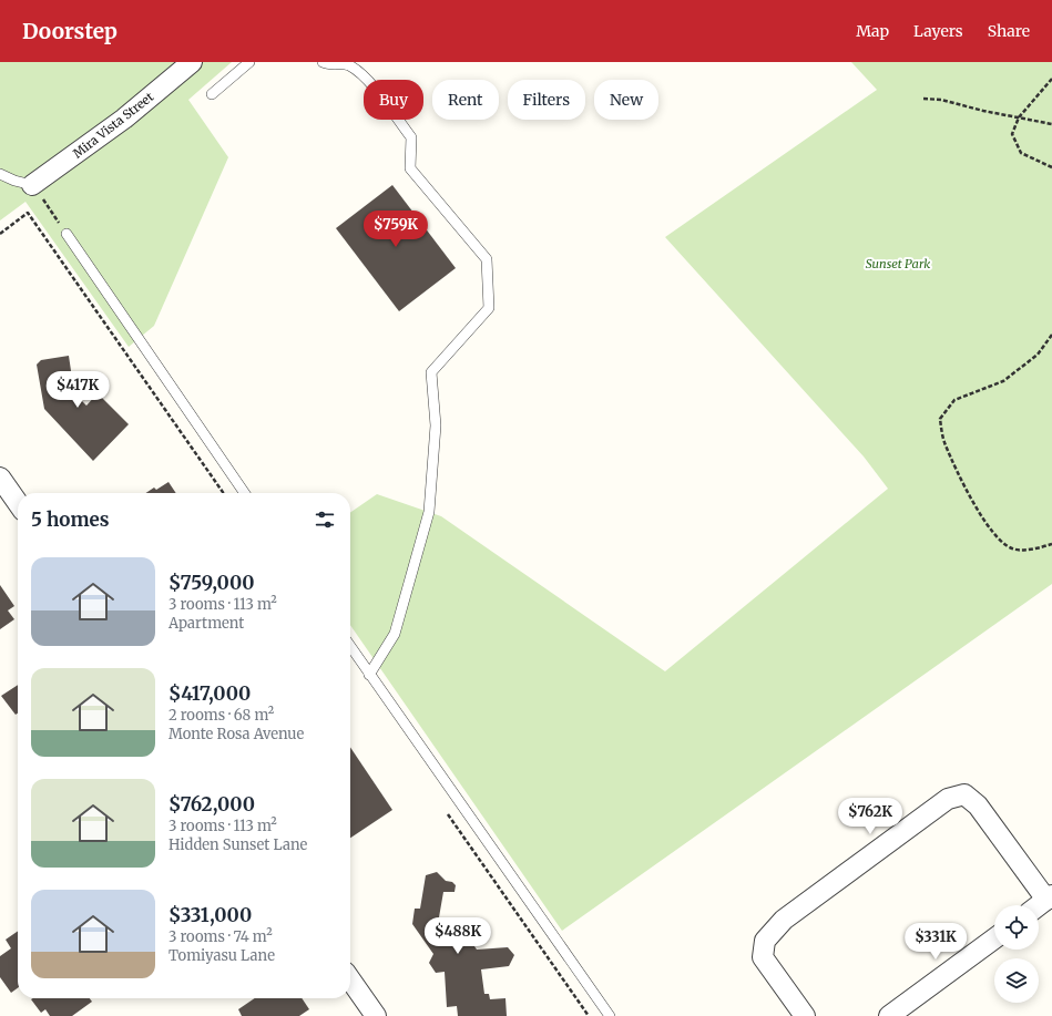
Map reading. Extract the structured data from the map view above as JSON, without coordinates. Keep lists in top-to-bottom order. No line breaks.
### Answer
{"streets":{"street":["Mira Vista Street"]},"parks":["Sunset Park"],"page":{"header":"Doorstep","nav":["Map","Layers","Share"],"chip":["Buy","Rent","Filters","New"],"price":["$759K","$417K","$762K","$488K","$331K"],"heading":"5 homes","list":[{"name":"$759,000","note":"3 rooms · 113 m² · Apartment"},{"name":"$417,000","note":"2 rooms · 68 m² · Monte Rosa Avenue"},{"name":"$762,000","note":"3 rooms · 113 m² · Hidden Sunset Lane"},{"name":"$331,000","note":"3 rooms · 74 m² · Tomiyasu Lane"}]}}
